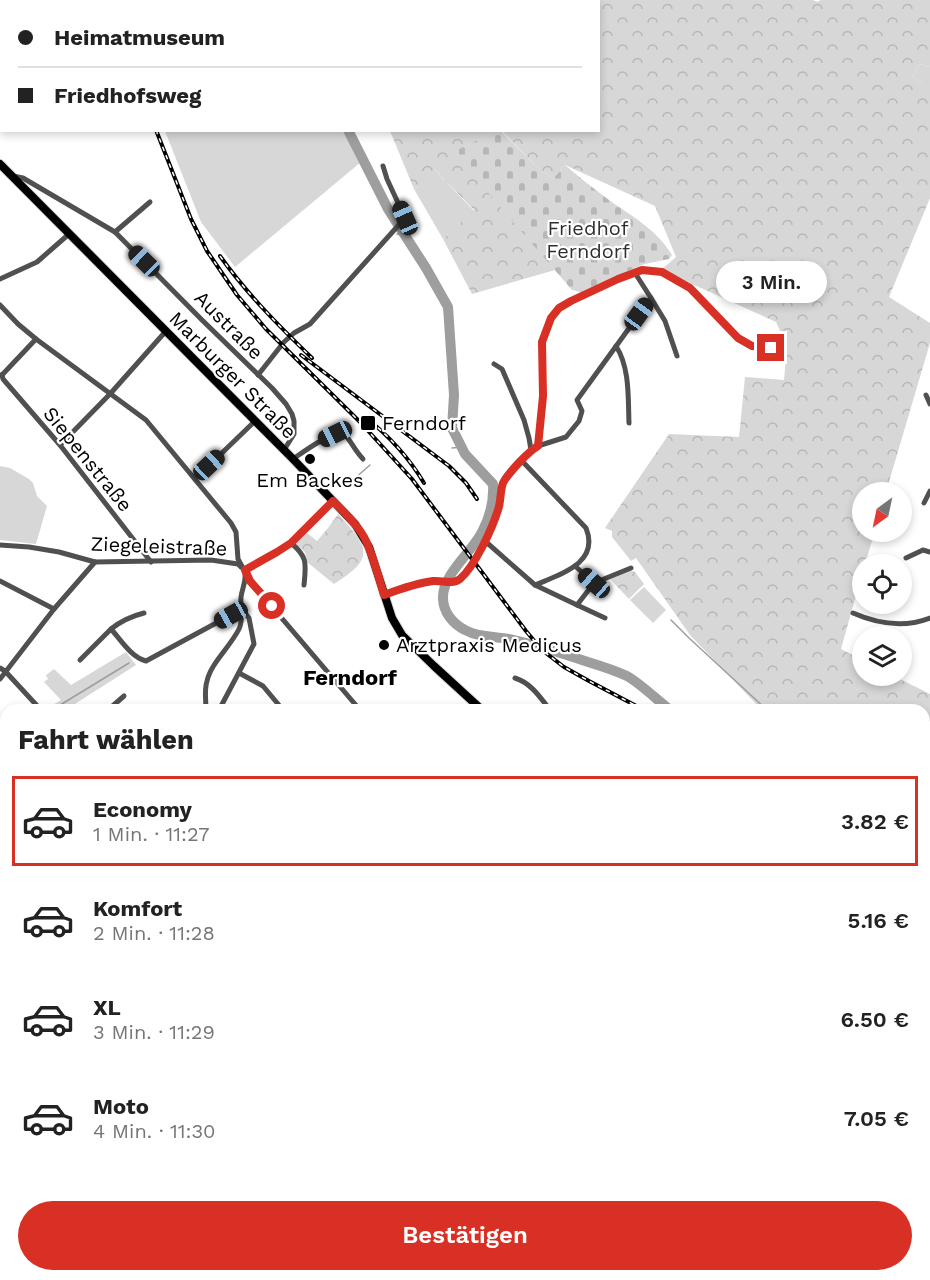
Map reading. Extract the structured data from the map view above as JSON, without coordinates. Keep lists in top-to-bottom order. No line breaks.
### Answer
{"streets":{"main road":["Marburger Straße"],"street":["Austraße","Siepenstraße","Ziegeleistraße"]},"crossings":[["Austraße","Marburger Straße"],["Siepenstraße","Ziegeleistraße"]],"districts":["Ferndorf"],"parks":["Friedhof Ferndorf"],"places":{"transit":["Ferndorf"],"other":["Em Backes","Arztpraxis Medicus"]},"north":"bottom left","page":{"banner":["Heimatmuseum","Friedhofsweg"],"bubble":"3 Min.","heading":"Fahrt wählen","list":[{"name":"Economy","note":"1 Min. · 11:27","value":"3.82 €"},{"name":"Komfort","note":"2 Min. · 11:28","value":"5.16 €"},{"name":"XL","note":"3 Min. · 11:29","value":"6.50 €"},{"name":"Moto","note":"4 Min. · 11:30","value":"7.05 €"}],"buttons":"Bestätigen"}}
